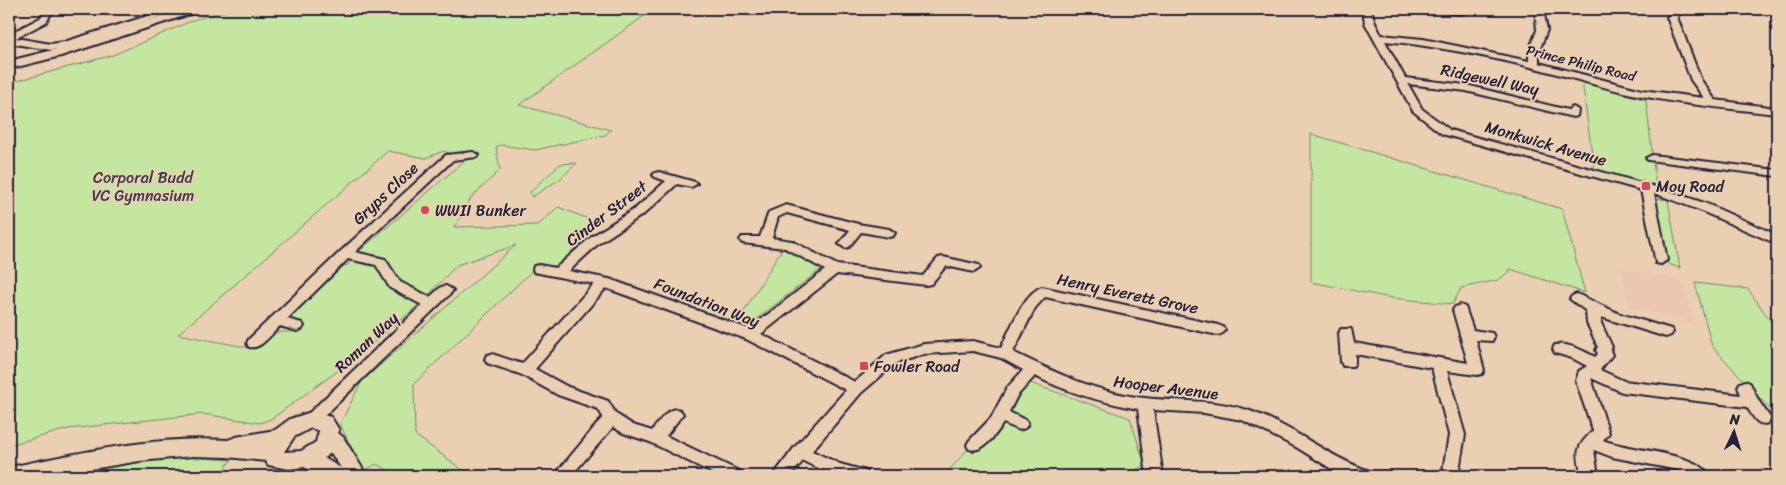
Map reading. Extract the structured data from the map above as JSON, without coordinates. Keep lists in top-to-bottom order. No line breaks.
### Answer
{"streets":{"street":["Prince Philip Road","Ridgewell Way","Monkwick Avenue","Gryps Close","Cinder Street","Henry Everett Grove","Foundation Way","Roman Way","Hooper Avenue"]},"crossings":[["Prince Philip Road","Monkwick Avenue"],["Ridgewell Way","Monkwick Avenue"],["Cinder Street","Foundation Way"],["Henry Everett Grove","Hooper Avenue"],["Foundation Way","Hooper Avenue"]],"parks":["Corporal Budd VC Gymnasium"],"places":{"transit":["Moy Road","Fowler Road"],"other":["WWII Bunker"]},"north":"top"}
